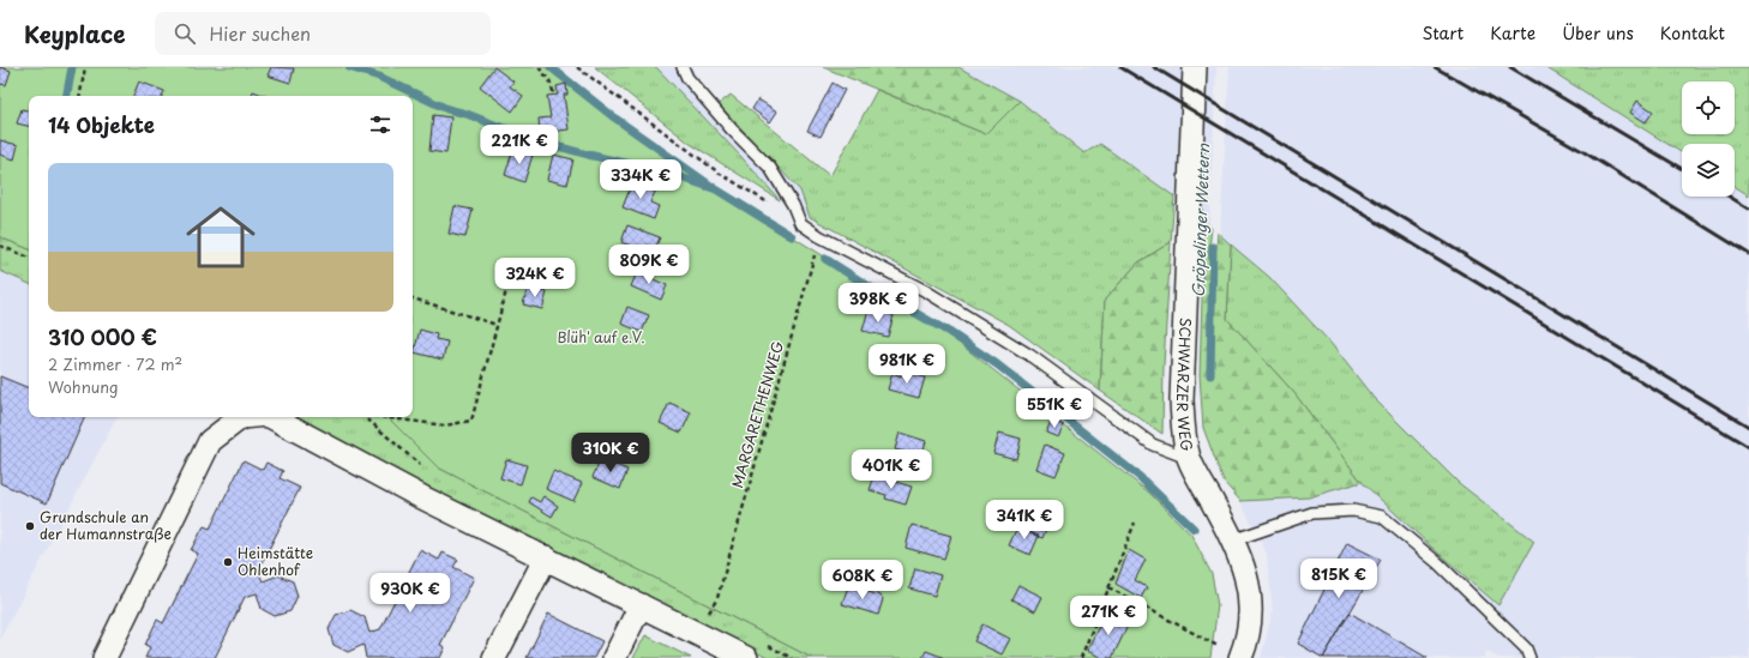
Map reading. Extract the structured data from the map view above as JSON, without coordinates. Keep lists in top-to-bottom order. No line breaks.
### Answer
{"streets":{"street":["SCHWARZER WEG"],"path":["MARGARETHENWEG"]},"water":["Gröpelinger Wettern"],"parks":["Blüh' auf e.V."],"places":["Grundschule an der Humannstraße","Heimstätte Ohlenhof"],"page":{"header":"Keyplace","search":"Hier suchen","nav":["Start","Karte","Über uns","Kontakt"],"heading":"14 Objekte","price":["221K €","334K €","809K €","324K €","398K €","981K €","551K €","310K €","401K €","341K €","815K €","608K €","930K €","271K €"],"list":[{"name":"310 000 €","note":"2 Zimmer · 72 m² · Wohnung"}]}}
